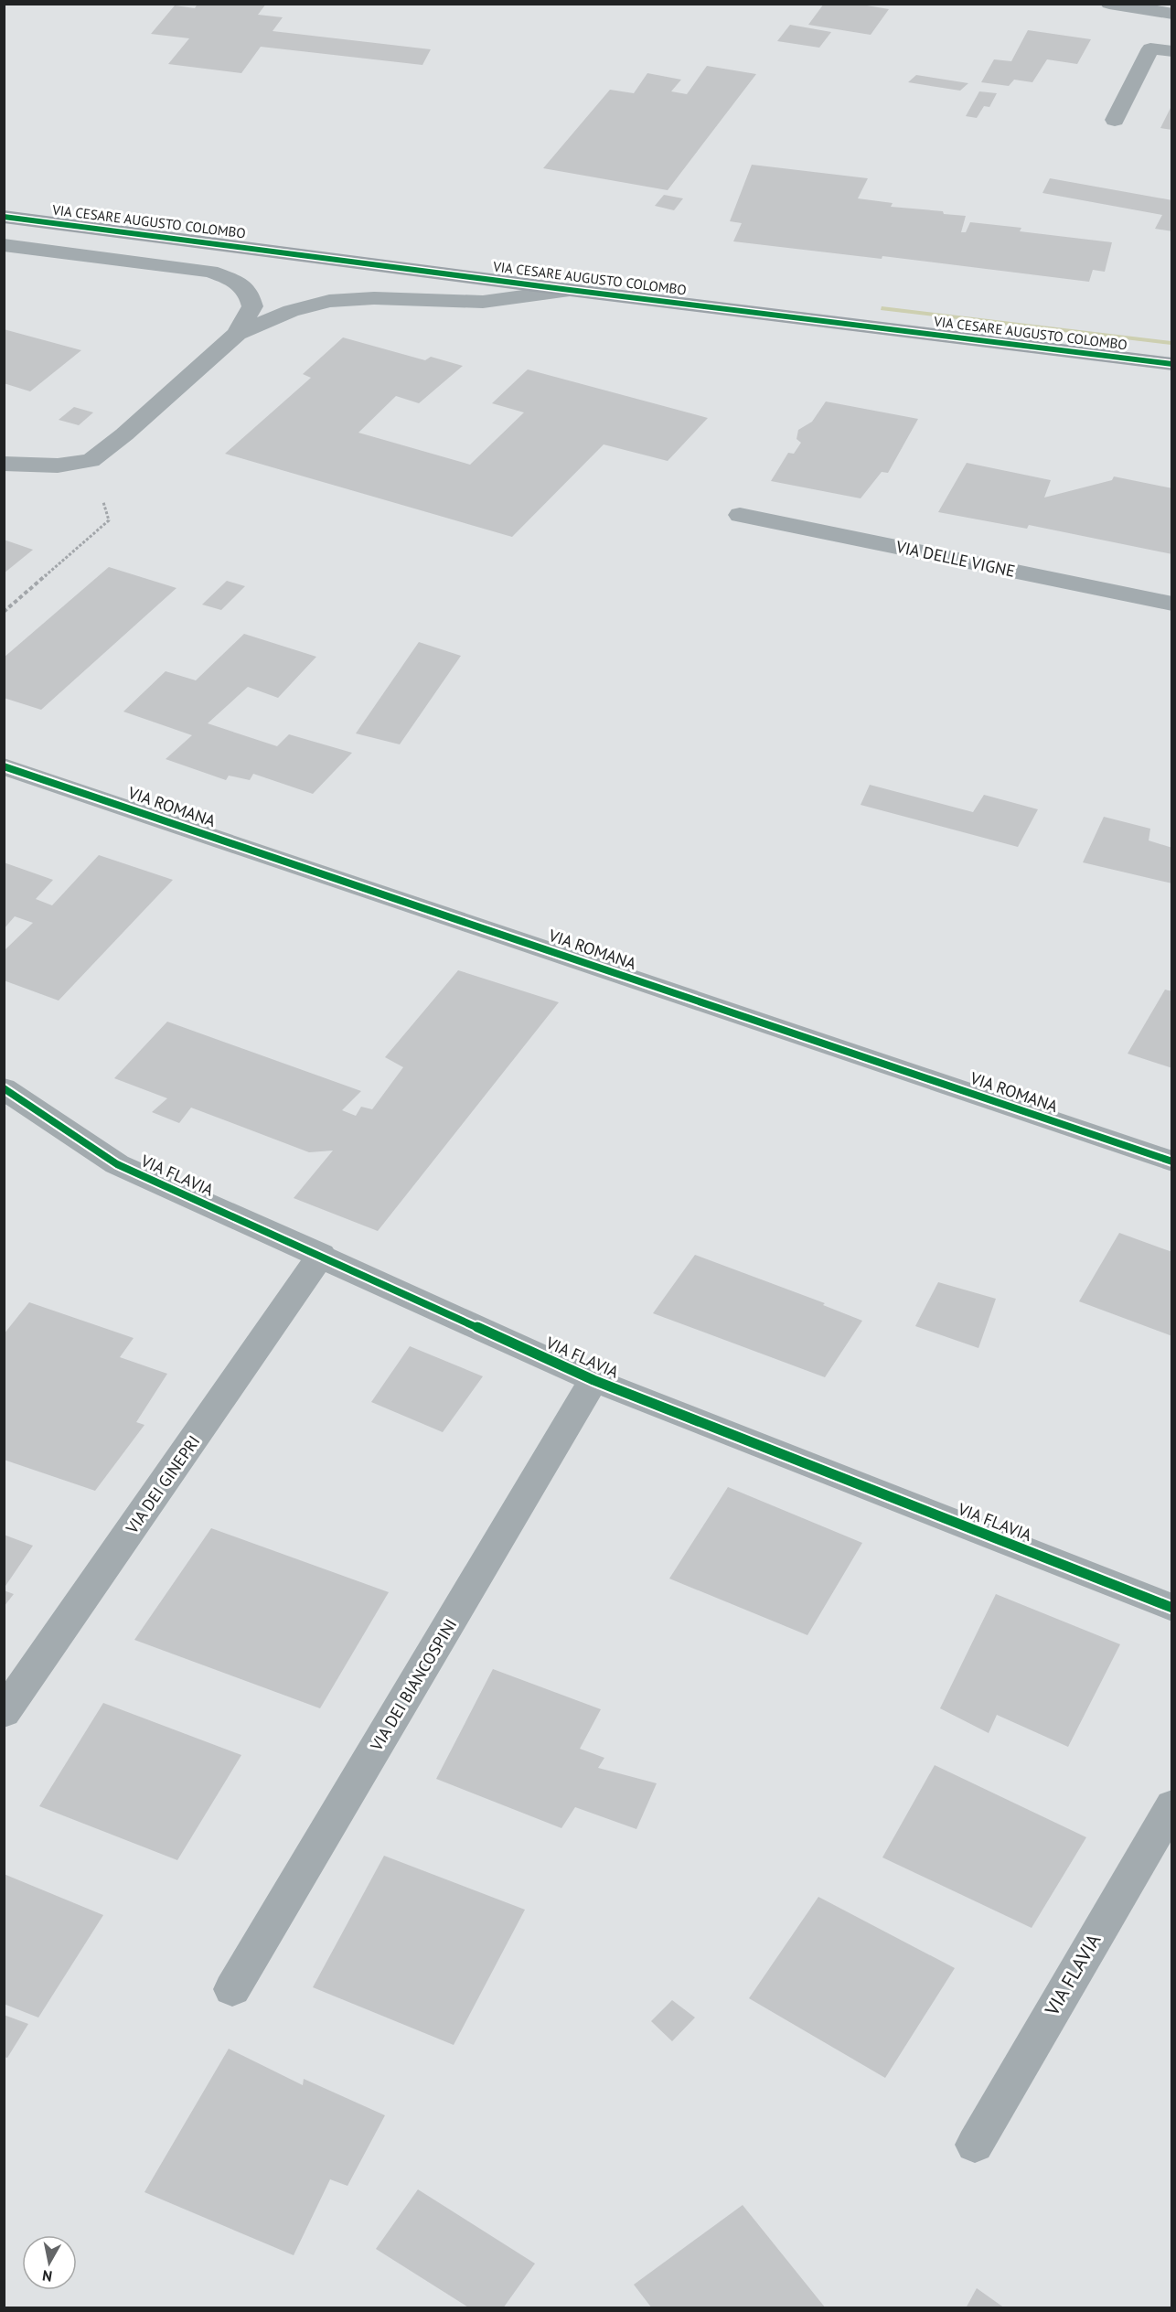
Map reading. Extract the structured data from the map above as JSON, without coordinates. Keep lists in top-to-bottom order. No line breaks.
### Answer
{"streets":{"main road":["VIA CESARE AUGUSTO COLOMBO"],"street":["VIA DELLE VIGNE","VIA ROMANA","VIA FLAVIA","VIA DEI GINEPRI","VIA DEI BIANCOSPINI"]},"crossings":[["VIA FLAVIA","VIA DEI GINEPRI"],["VIA FLAVIA","VIA DEI BIANCOSPINI"]],"north":"bottom"}
